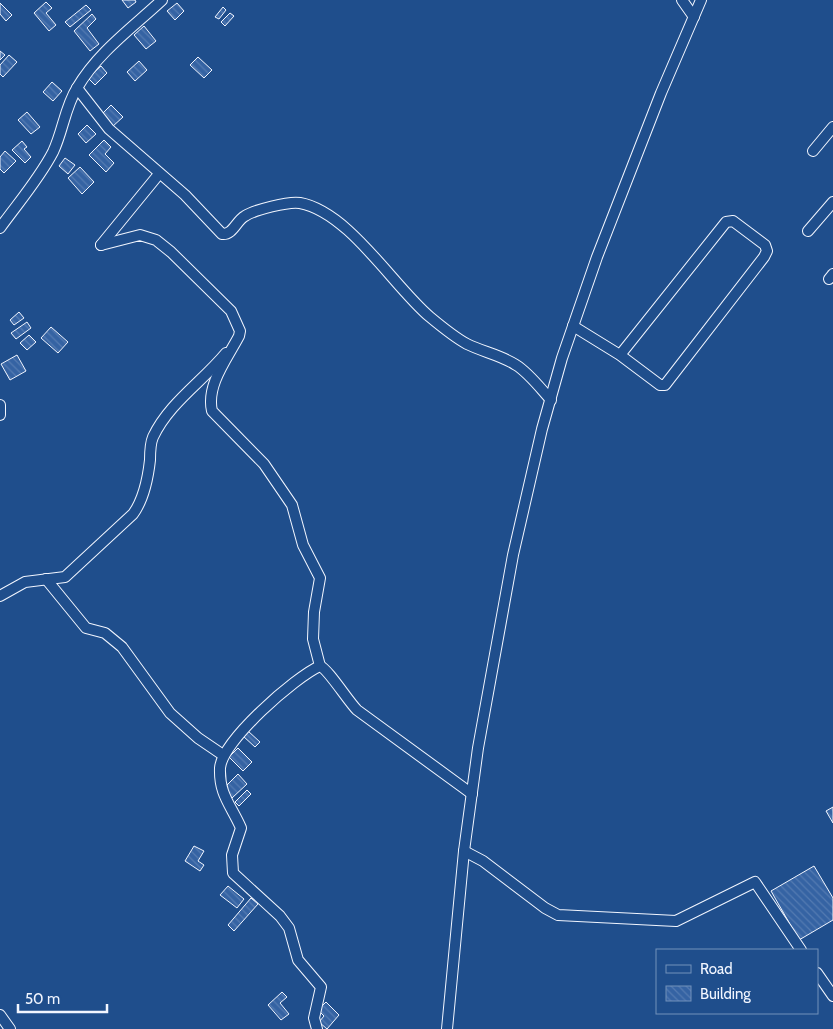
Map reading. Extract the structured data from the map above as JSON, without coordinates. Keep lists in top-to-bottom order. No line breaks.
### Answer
{"legend":["Road","Building"],"scale_bar":"50 m"}
